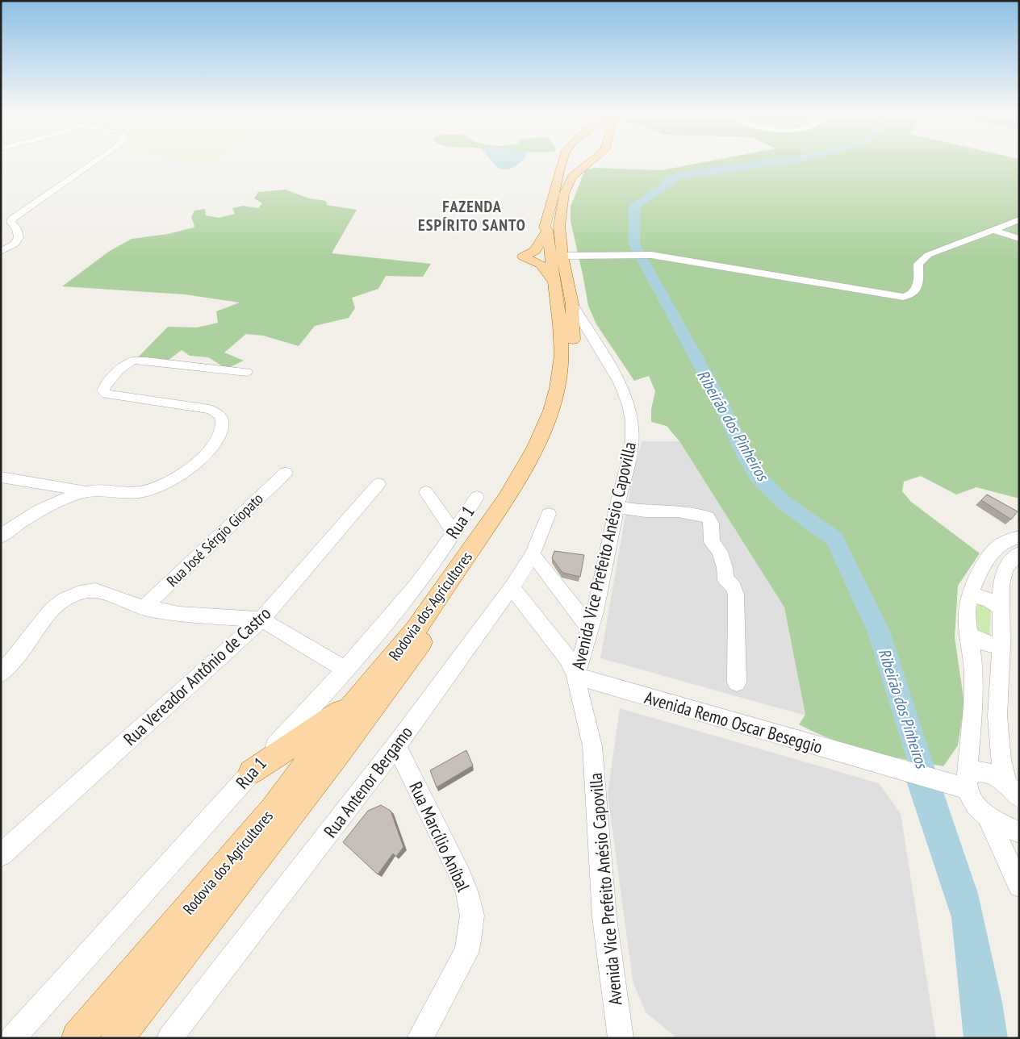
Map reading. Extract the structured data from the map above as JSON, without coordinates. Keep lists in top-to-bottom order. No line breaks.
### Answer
{"streets":{"main road":["Rodovia dos Agricultores"],"street":["Rua 1","Rua José Sérgio Giopato","Avenida Vice Prefeito Anésio Capovilla","Rua Vereador Antônio de Castro","Avenida Remo Oscar Beseggio","Rua Antenor Bergamo","Rua Marcílio Aníbal"]},"crossings":[["Avenida Vice Prefeito Anésio Capovilla","Rodovia dos Agricultores"],["Avenida Vice Prefeito Anésio Capovilla","Avenida Remo Oscar Beseggio"],["Rua Antenor Bergamo","Rua Marcílio Aníbal"]],"districts":["FAZENDA ESPÍRITO SANTO"],"water":["Ribeirão dos Pinheiros"]}
